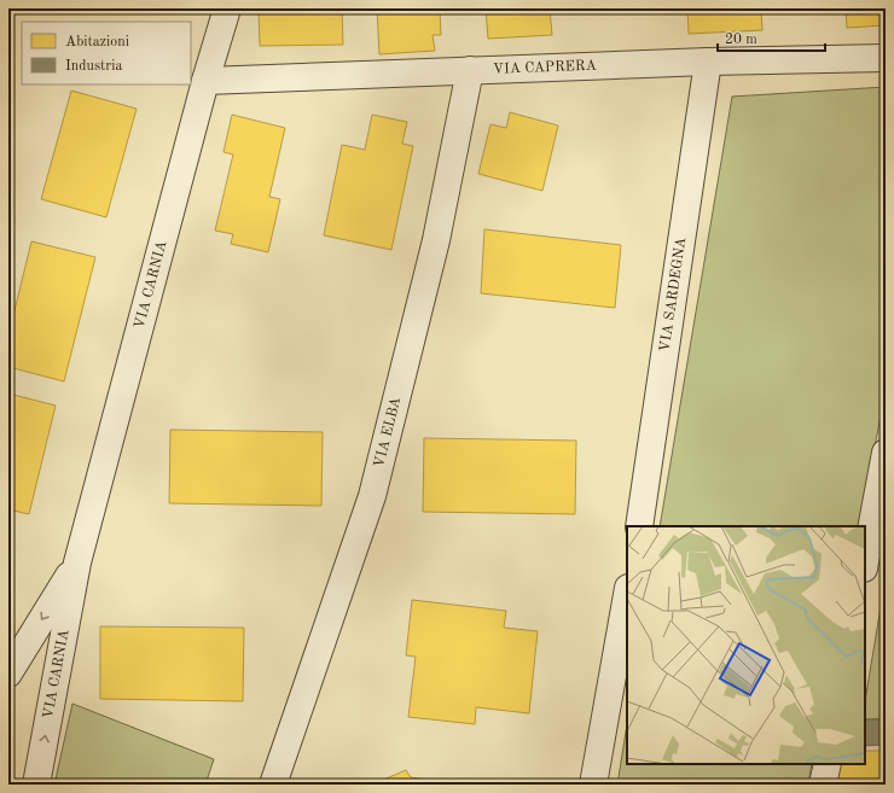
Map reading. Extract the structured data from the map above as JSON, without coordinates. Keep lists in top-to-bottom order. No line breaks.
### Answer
{"streets":{"street":["VIA CAPRERA","VIA CARNIA","VIA SARDEGNA","VIA ELBA"]},"crossings":[["VIA CAPRERA","VIA CARNIA"],["VIA CAPRERA","VIA SARDEGNA"],["VIA CAPRERA","VIA ELBA"]],"legend":["Abitazioni","Industria"],"scale_bar":"20 m"}
